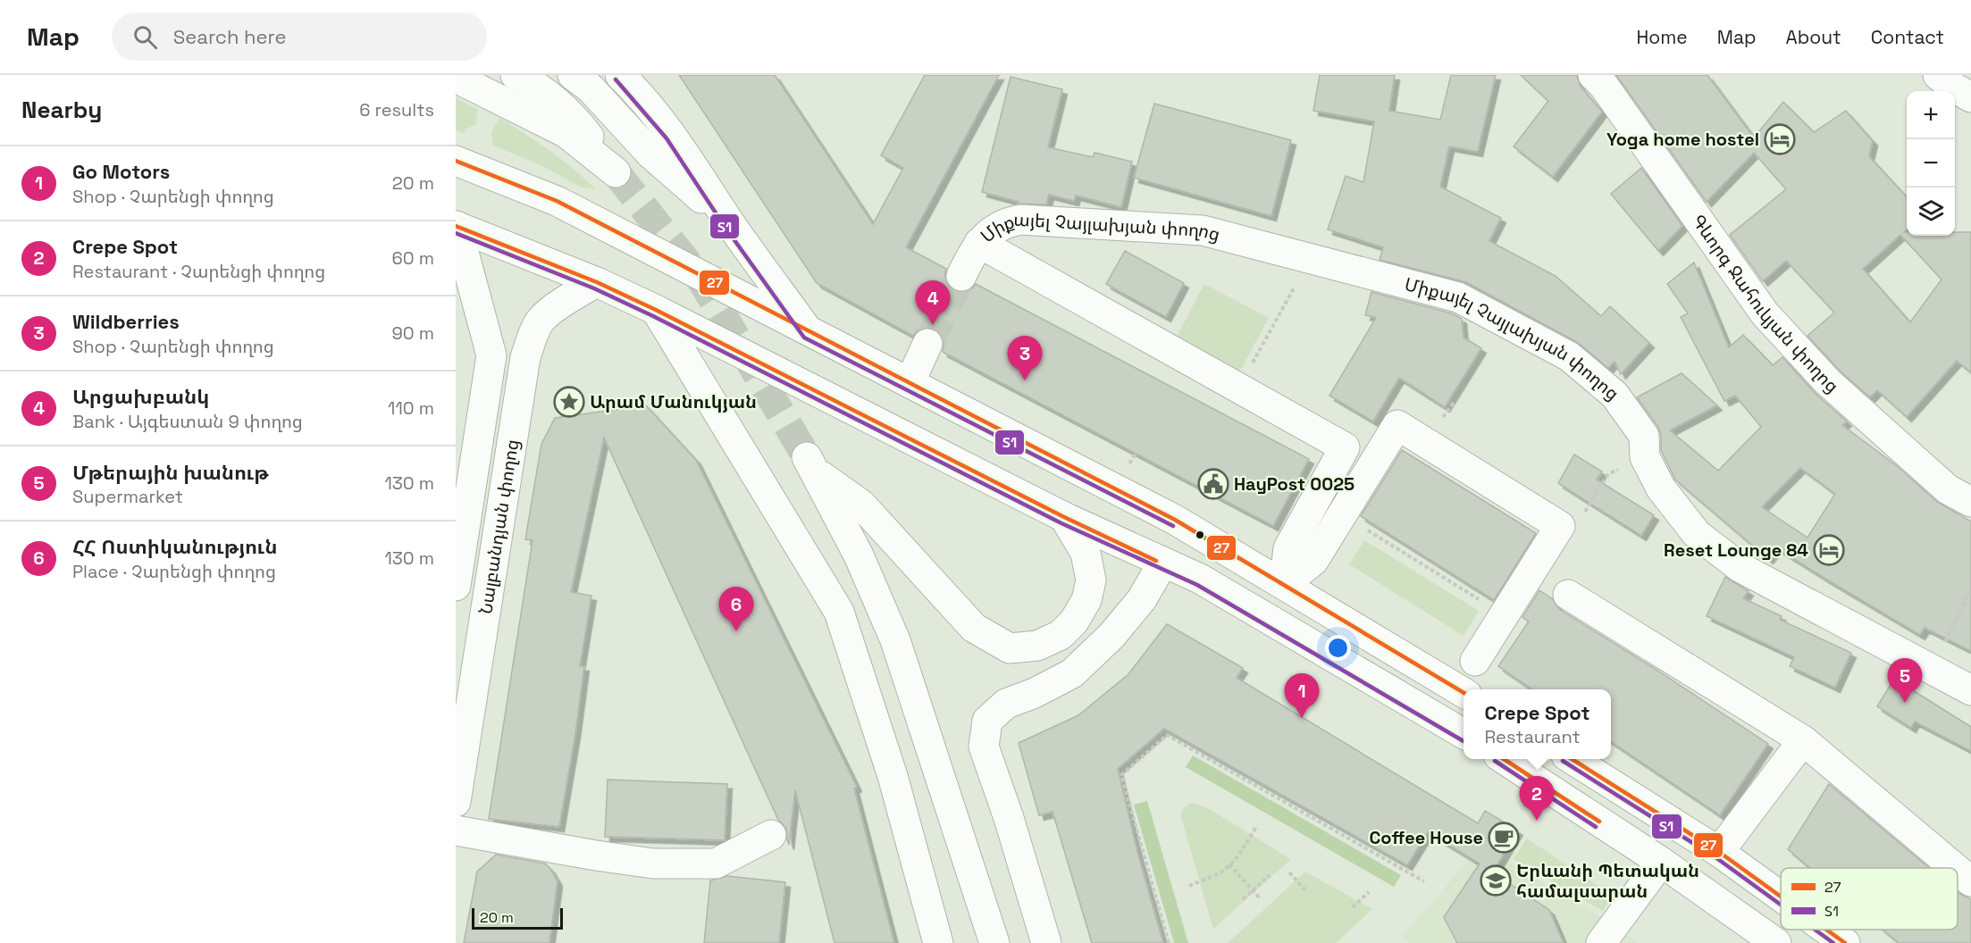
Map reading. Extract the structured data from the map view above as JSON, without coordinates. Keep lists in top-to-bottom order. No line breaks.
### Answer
{"streets":{"main road":["Միքայել Չայլախյան փողոց","Գևորգ Ջահուկյան փողոց","Նալբանդյան փողոց"]},"places":{"hotel":["Yoga home hostel","Reset Lounge 84"],"place":["Արամ Մանուկյան"],"public building":["HayPost 0025"],"cafe":["Coffee House"],"school or university":["Երևանի Պետական համալսարան"]},"lines":["transit line Տ1","transit line 27"],"legend":["27","Տ1"],"scale_bar":"20 m","page":{"header":"Map","search":"Search here","nav":["Home","Map","About","Contact"],"heading":["Nearby","6 results"],"map_buttons":["+","−"],"list":[{"mark":"1","name":"Go Motors","note":"Shop · Չարենցի փողոց","value":"20 m"},{"mark":"2","name":"Crepe Spot","note":"Restaurant · Չարենցի փողոց","value":"60 m"},{"mark":"3","name":"Wildberries","note":"Shop · Չարենցի փողոց","value":"90 m"},{"mark":"4","name":"Արցախբանկ","note":"Bank · Այգեստան 9 փողոց","value":"110 m"},{"mark":"5","name":"Մթերային խանութ","note":"Supermarket","value":"130 m"},{"mark":"6","name":"ՀՀ Ոստիկանություն","note":"Place · Չարենցի փողոց","value":"130 m"}],"pins":["4","3","6","5","1","2"],"popup":["Crepe Spot","Restaurant"],"scale":"20 m"}}
